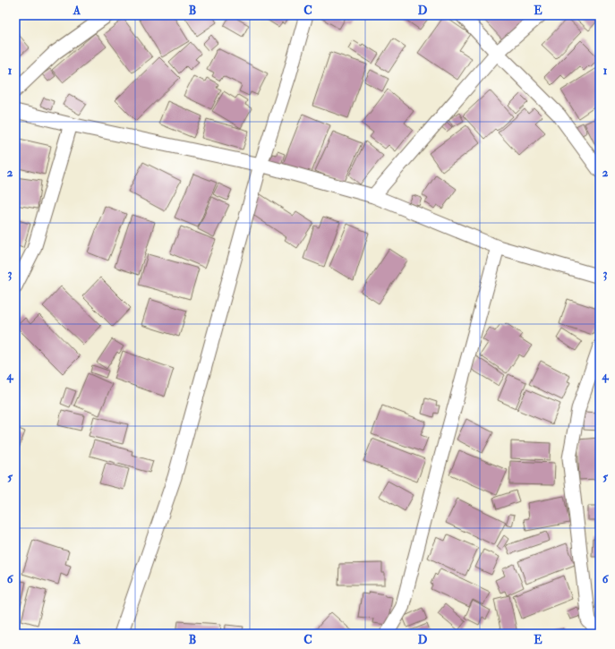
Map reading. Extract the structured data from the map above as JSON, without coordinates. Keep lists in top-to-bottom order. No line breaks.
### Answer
{"grid":{"columns":["A","B","C","D","E"],"rows":["1","2","3","4","5","6"]}}
